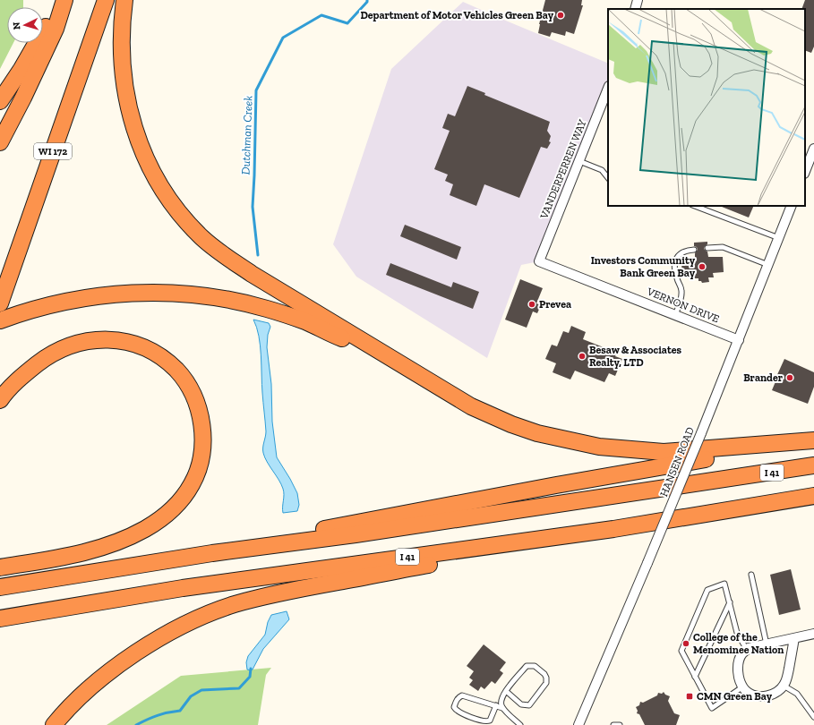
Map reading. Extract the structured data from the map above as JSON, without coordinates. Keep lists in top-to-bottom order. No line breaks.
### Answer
{"streets":{"highway":["WI 172","I 41"],"street":["VANDERPERREN WAY","VERNON DRIVE","HANSEN ROAD"]},"crossings":[["VANDERPERREN WAY","VERNON DRIVE"],["VERNON DRIVE","HANSEN ROAD"]],"water":["Dutchman Creek"],"places":{"other":["Department of Motor Vehicles Green Bay","Investors Community Bank Green Bay","Prevea","Besaw & Associates Realty, LTD","Brander","College of the Menominee Nation"],"transit":["CMN Green Bay"]},"north":"left"}
